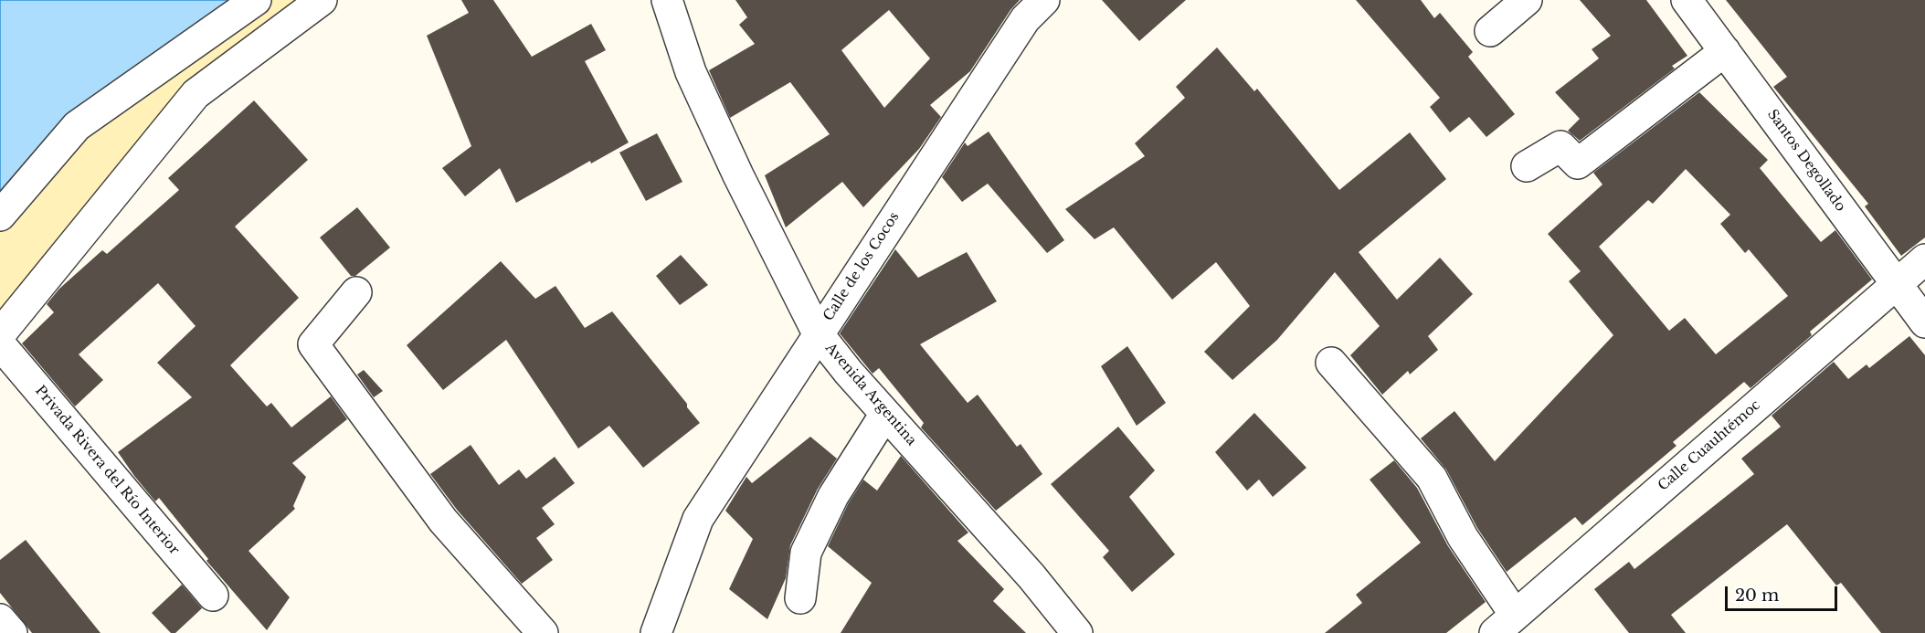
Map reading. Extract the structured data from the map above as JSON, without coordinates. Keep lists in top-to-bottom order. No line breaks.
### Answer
{"streets":{"street":["Santos Degollado","Calle de los Cocos","Avenida Argentina","Calle Cuauhtémoc","Privada Rivera del Río Interior"]},"crossings":[["Santos Degollado","Calle Cuauhtémoc"],["Calle de los Cocos","Avenida Argentina"]],"scale_bar":"20 m"}
